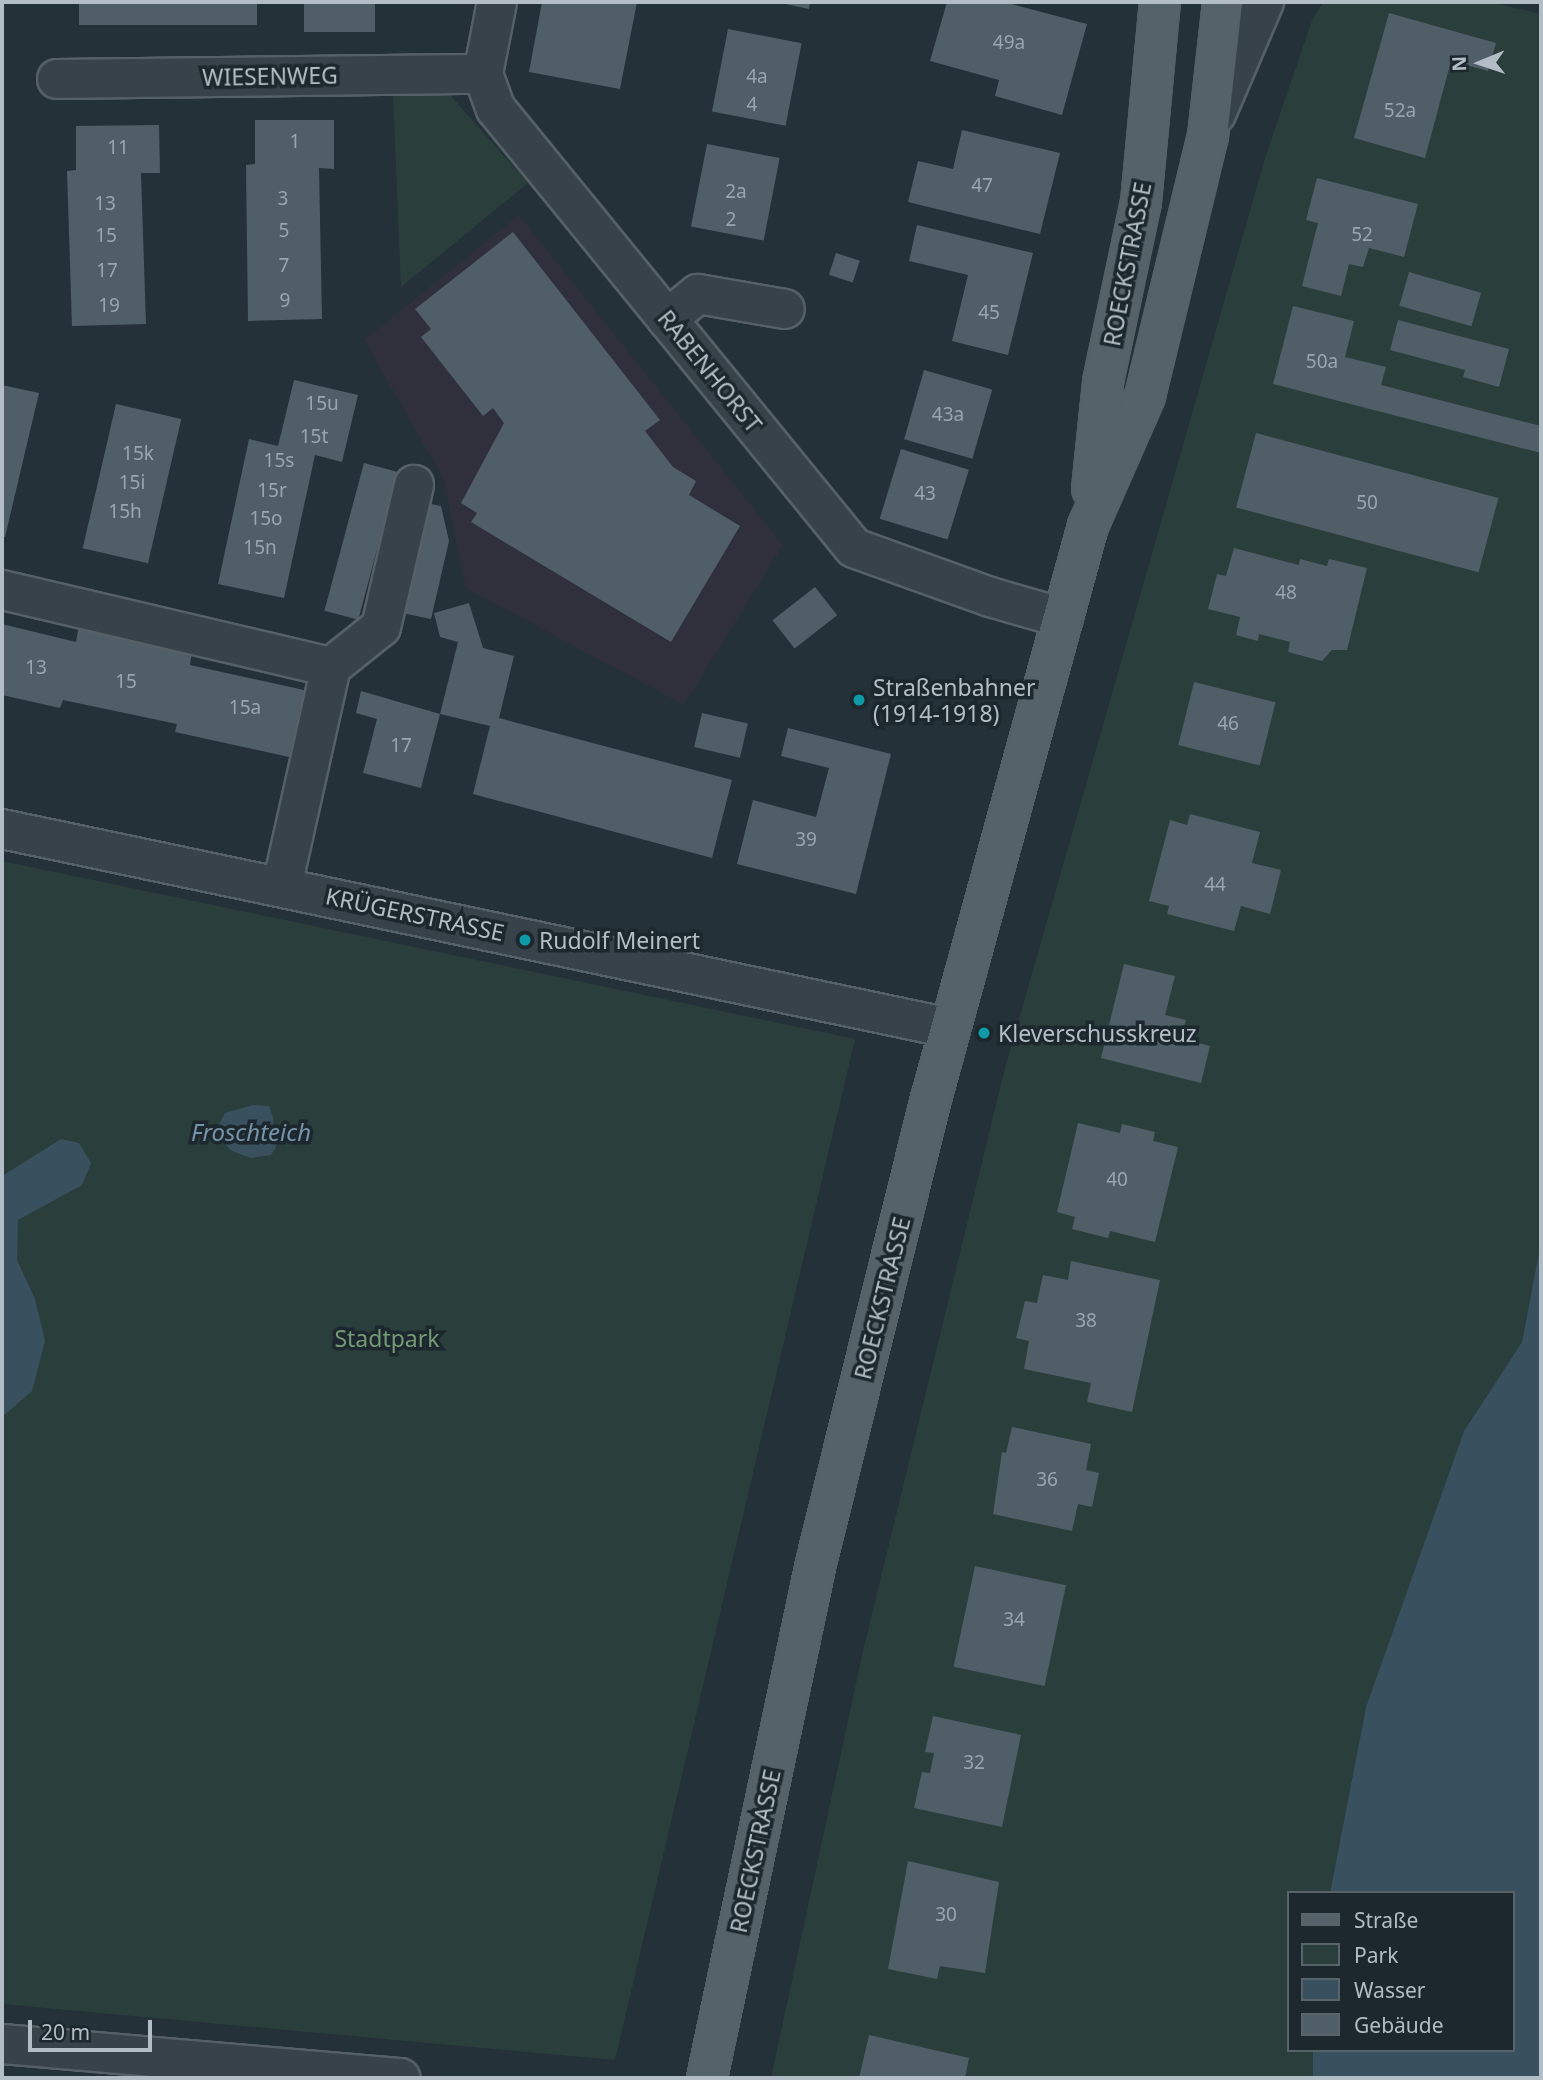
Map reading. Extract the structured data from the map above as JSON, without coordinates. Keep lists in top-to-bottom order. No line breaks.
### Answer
{"streets":{"main road":["ROECKSTRASSE"],"street":["WIESENWEG","RABENHORST","KRÜGERSTRASSE"]},"crossings":[["WIESENWEG","RABENHORST"],["ROECKSTRASSE","RABENHORST"],["ROECKSTRASSE","KRÜGERSTRASSE"]],"water":["Froschteich"],"parks":["Stadtpark"],"places":["Straßenbahner (1914-1918)","Rudolf Meinert","Kleverschusskreuz"],"house_numbers":["49a","4a","4","52a","1","11","47","2a","3","13","2","5","52","15","7","17","9","19","45","50a","15u","43a","15t","15k","15s","15i","15r","43","50","15h","15o","15n","48","13","15","15a","46","17","39","44","40","38","36","34","32","30"],"legend":["Straße","Park","Wasser","Gebäude"],"scale_bar":"20 m","north":"left"}
